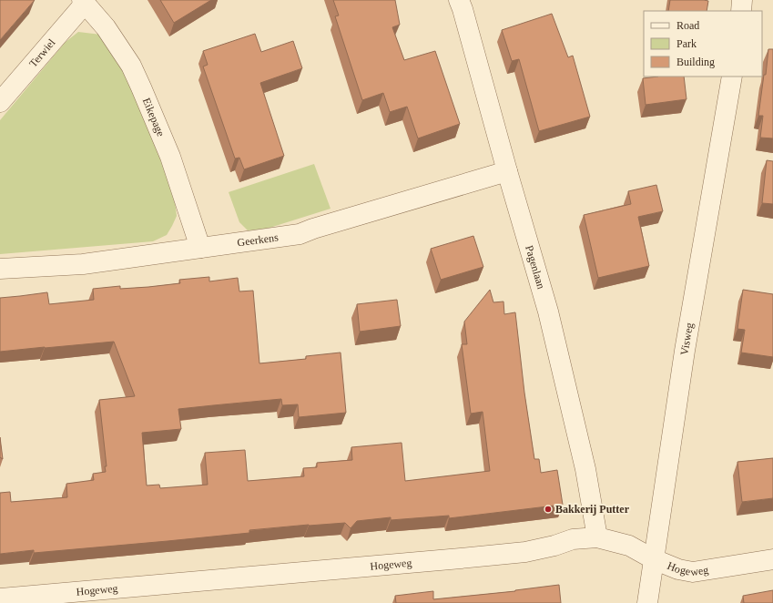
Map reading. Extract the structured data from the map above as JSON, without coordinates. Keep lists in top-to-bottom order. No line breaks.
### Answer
{"streets":{"street":["Terwiel","Eikepage","Geerkens","Pagenlaan","Visweg","Hogeweg"]},"crossings":[["Terwiel","Eikepage"],["Eikepage","Geerkens"],["Geerkens","Pagenlaan"],["Pagenlaan","Hogeweg"],["Visweg","Hogeweg"]],"places":["Bakkerij Putter"],"legend":["Road","Park","Building"]}
